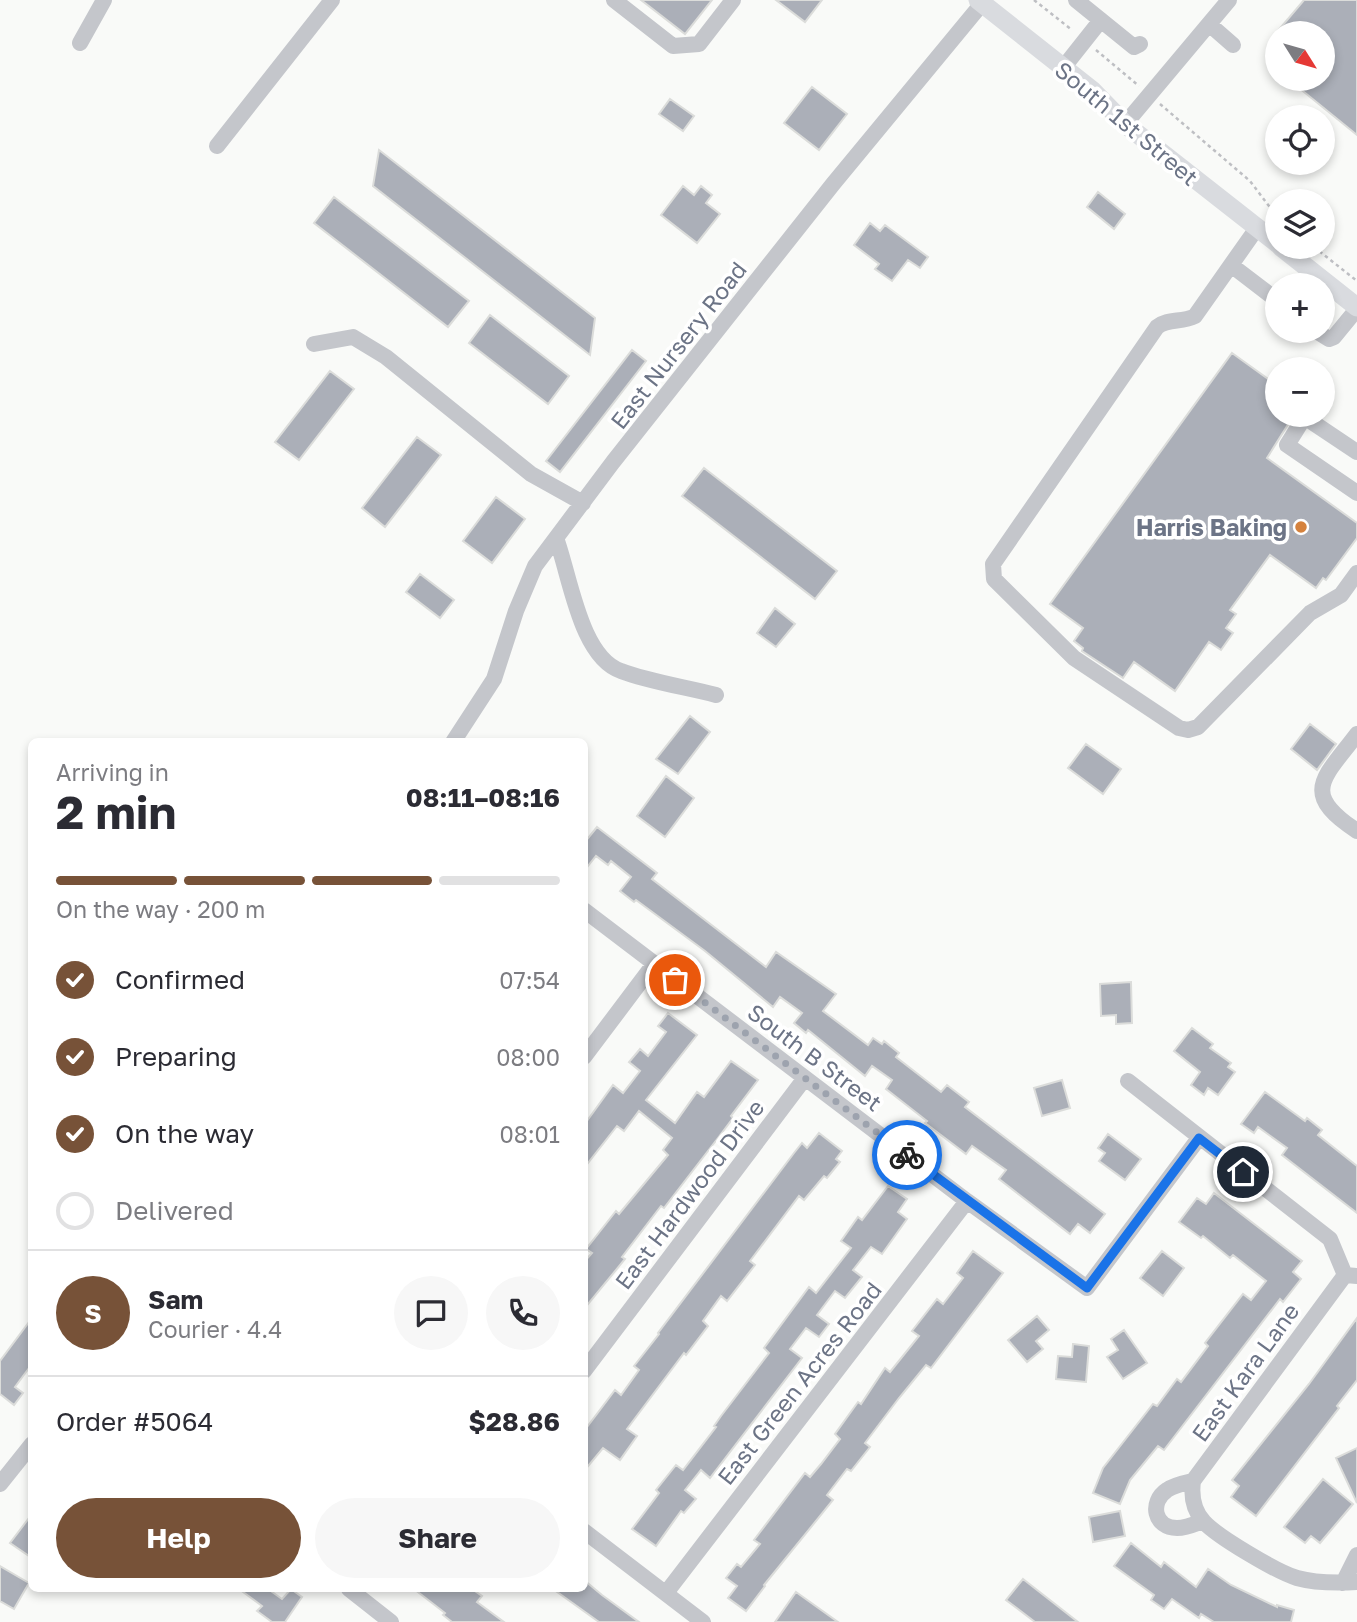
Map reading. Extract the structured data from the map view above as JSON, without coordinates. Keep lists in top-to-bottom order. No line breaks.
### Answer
{"streets":{"main road":["South 1st Street"],"street":["East Nursery Road","South B Street","East Hardwood Drive","East Kara Lane","East Green Acres Road"]},"crossings":[["South 1st Street","East Nursery Road"],["South B Street","East Hardwood Drive"],["South B Street","East Green Acres Road"]],"places":["Harris Baking"],"north":"bottom right","page":{"map_buttons":["+","−"],"heading":["2 min","Arriving in","08:11–08:16"],"panel":["Sam","Courier · 4.4","Order #5064","$28.86"],"bar":"On the way · 200 m","list":[["Confirmed","07:54"],["Preparing","08:00"],["On the way","08:01"],"Delivered"],"round":"S","buttons":["Help","Share"]}}
